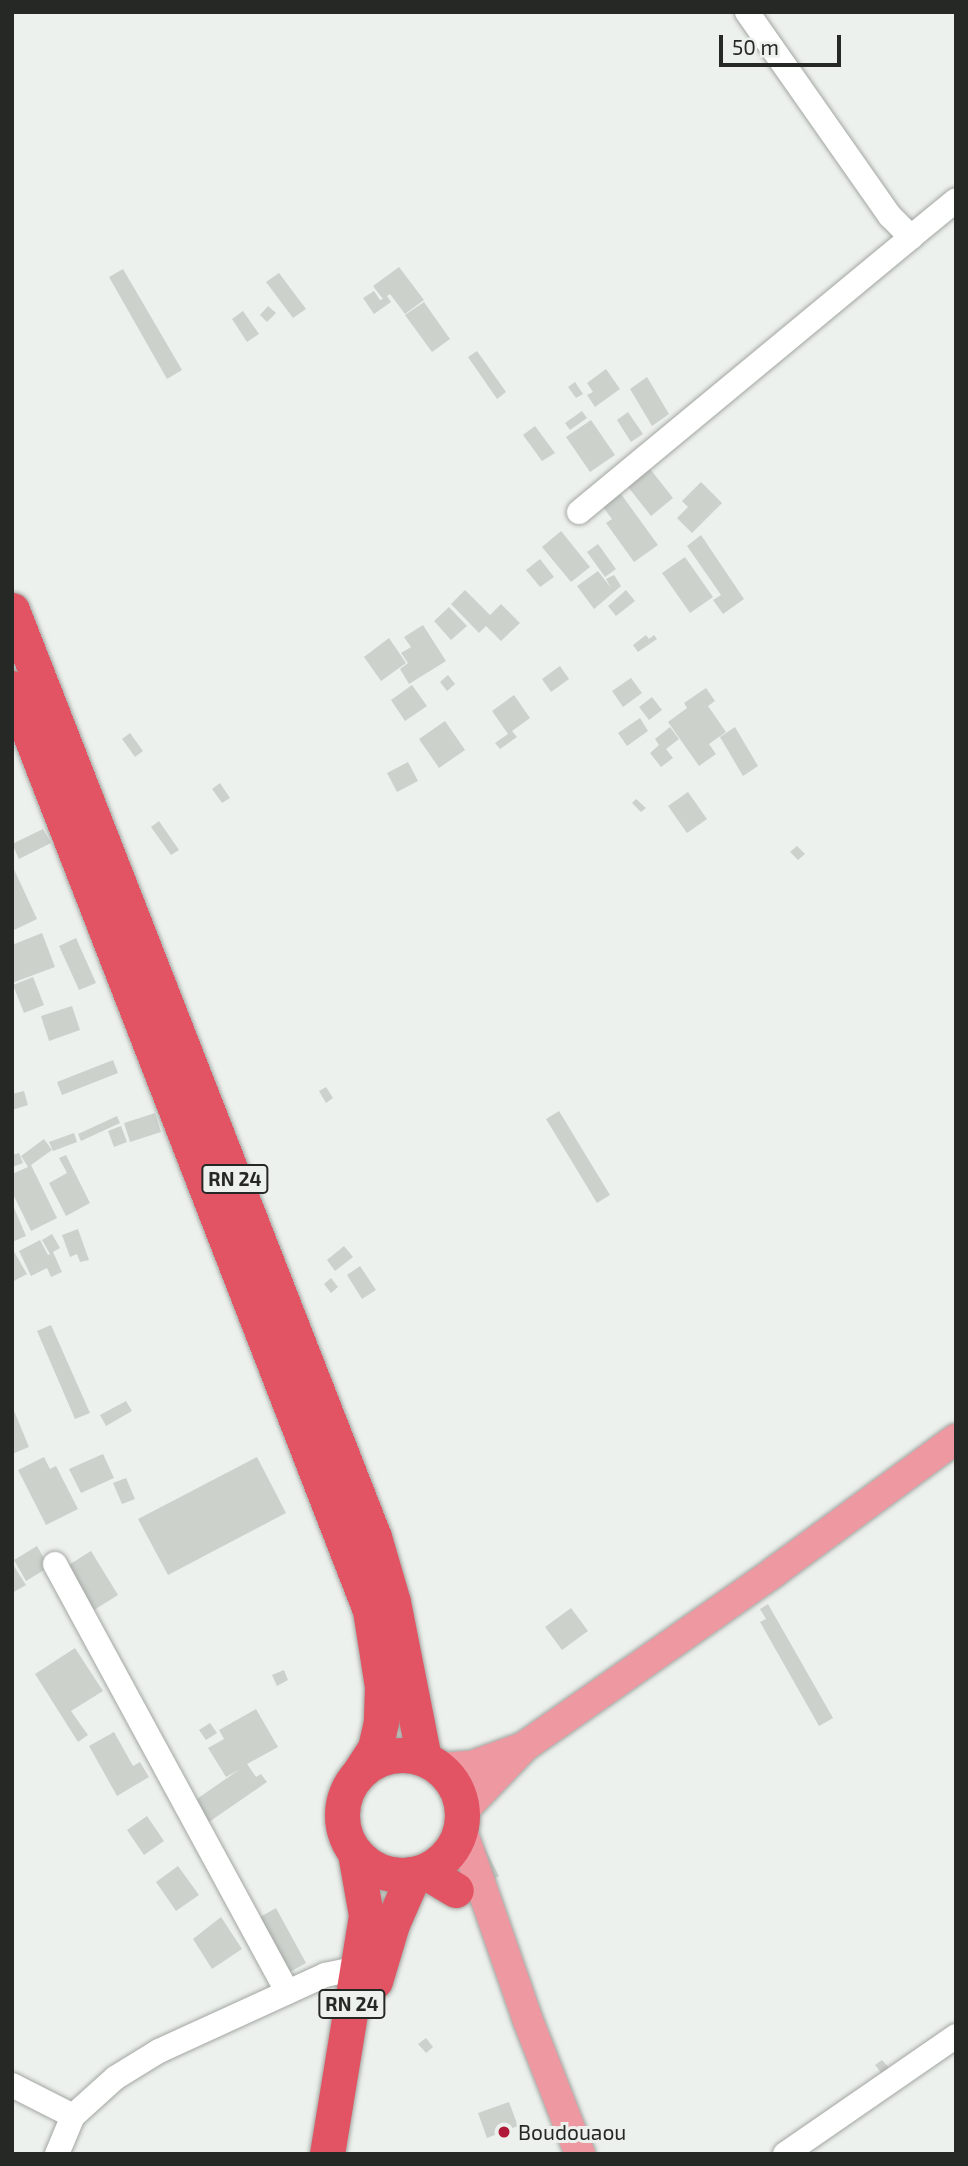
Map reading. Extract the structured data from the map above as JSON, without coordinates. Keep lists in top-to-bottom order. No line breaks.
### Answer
{"streets":{"highway":["RN 24"]},"places":["Boudouaou"],"scale_bar":"50 m"}
